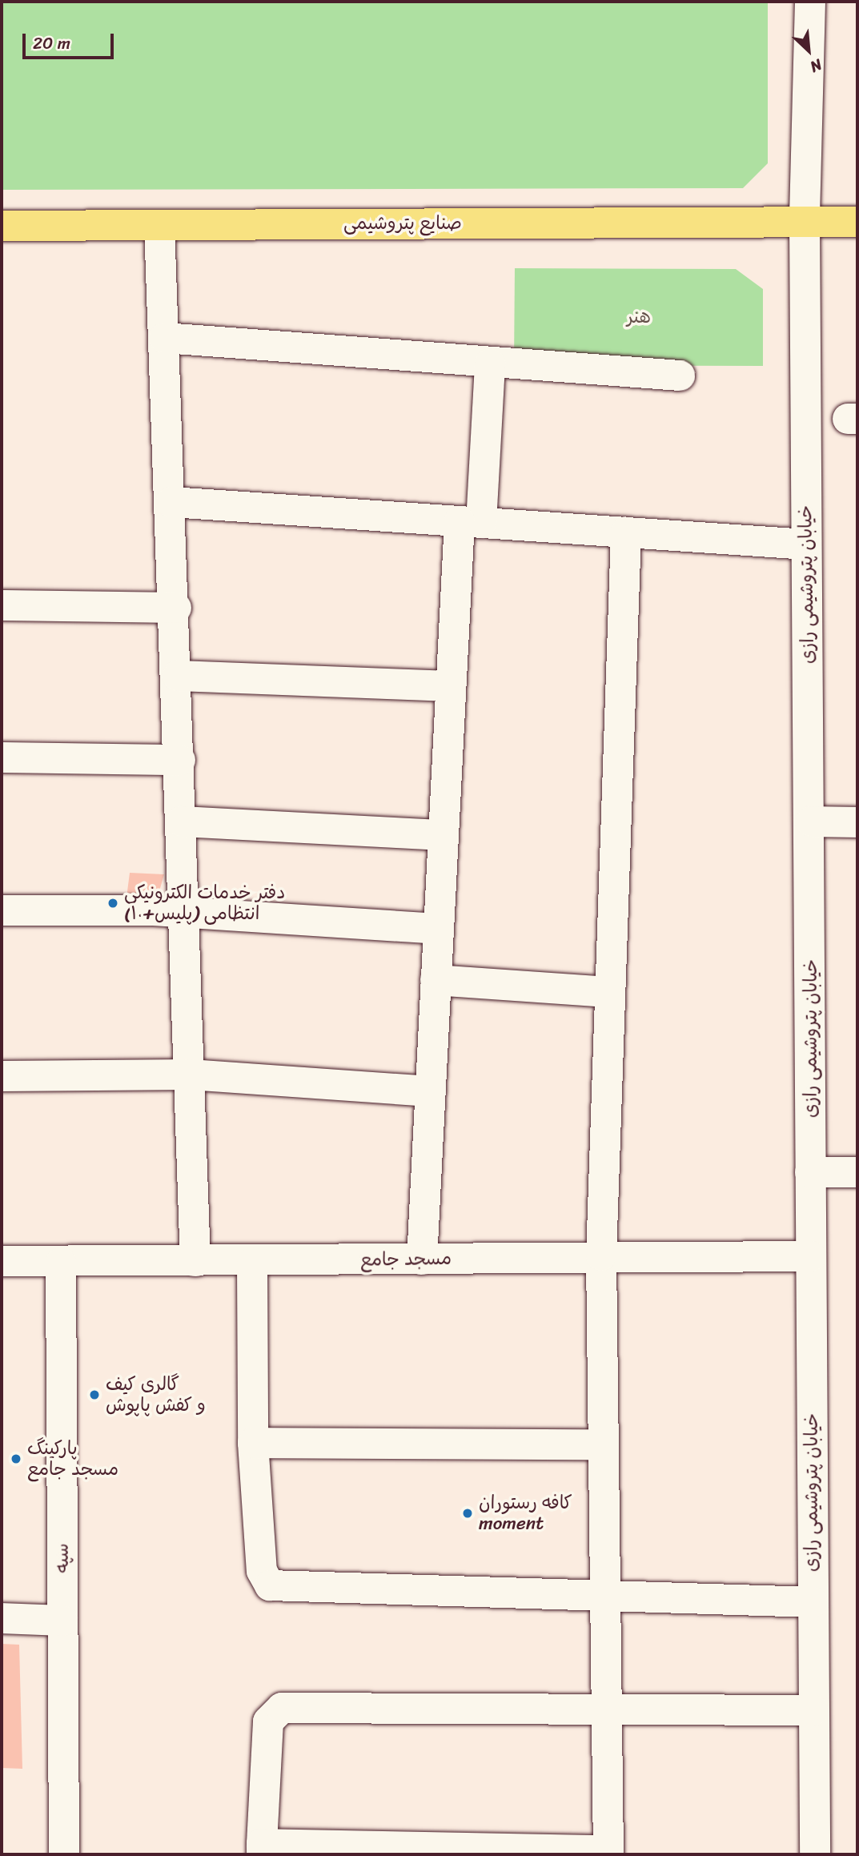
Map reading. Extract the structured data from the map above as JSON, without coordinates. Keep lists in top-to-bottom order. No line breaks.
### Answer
{"streets":{"main road":["صنایع پتروشیمی"],"street":["خیابان پتروشیمی رازی","مسجد جامع","سپه"]},"crossings":[["صنایع پتروشیمی","خیابان پتروشیمی رازی"],["خیابان پتروشیمی رازی","مسجد جامع"],["مسجد جامع","سپه"]],"parks":["هنر"],"places":["دفتر خدمات الکترونیکی انتظامی (پلیس+۱۰)","گالری کیف و کفش پاپوش","پارکینگ مسجد جامع","کافه رستوران moment"],"scale_bar":"20 m","north":"bottom right"}
